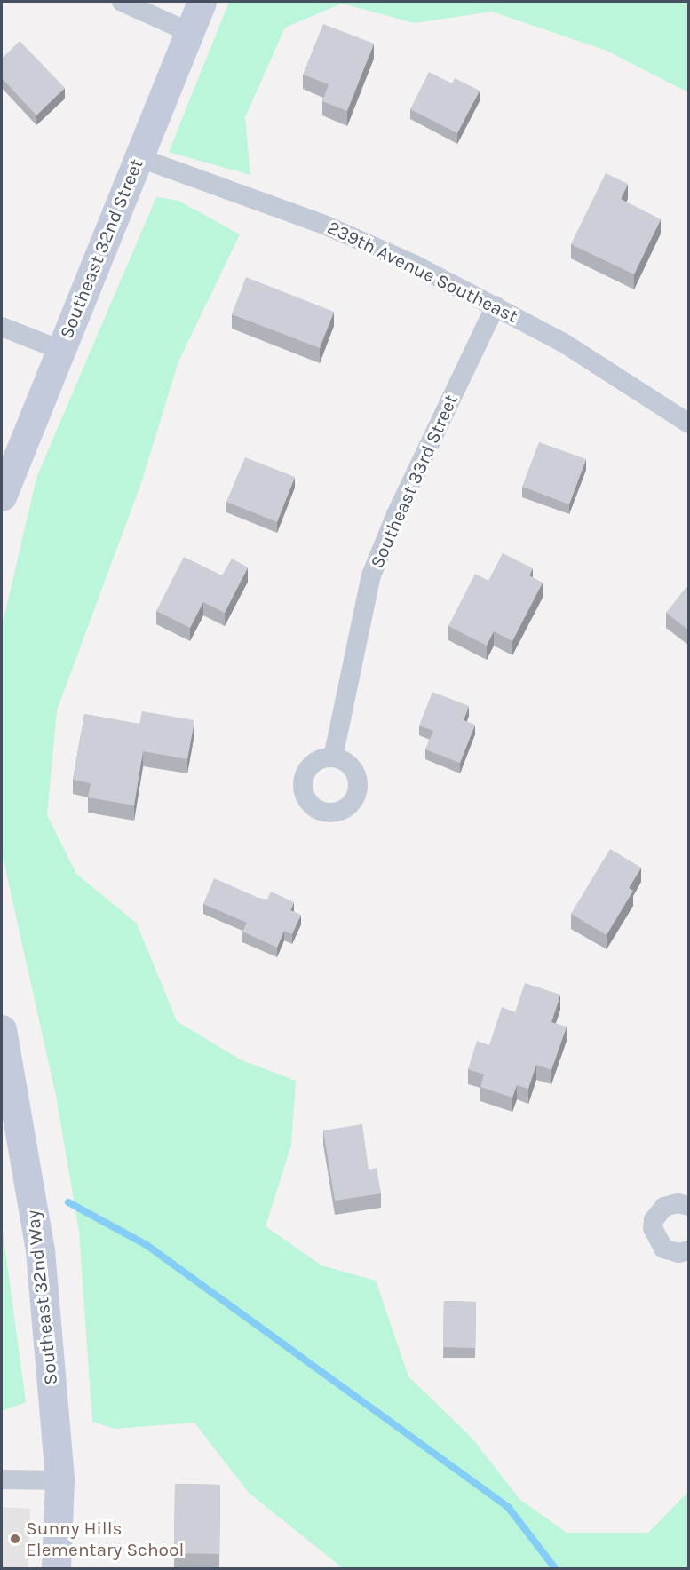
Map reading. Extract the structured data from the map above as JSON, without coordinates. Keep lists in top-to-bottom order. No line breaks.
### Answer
{"streets":{"street":["Southeast 32nd Street","239th Avenue Southeast","Southeast 33rd Street","Southeast 32nd Way"]},"crossings":[["Southeast 32nd Street","239th Avenue Southeast"],["239th Avenue Southeast","Southeast 33rd Street"]],"places":["Sunny Hills Elementary School"]}
